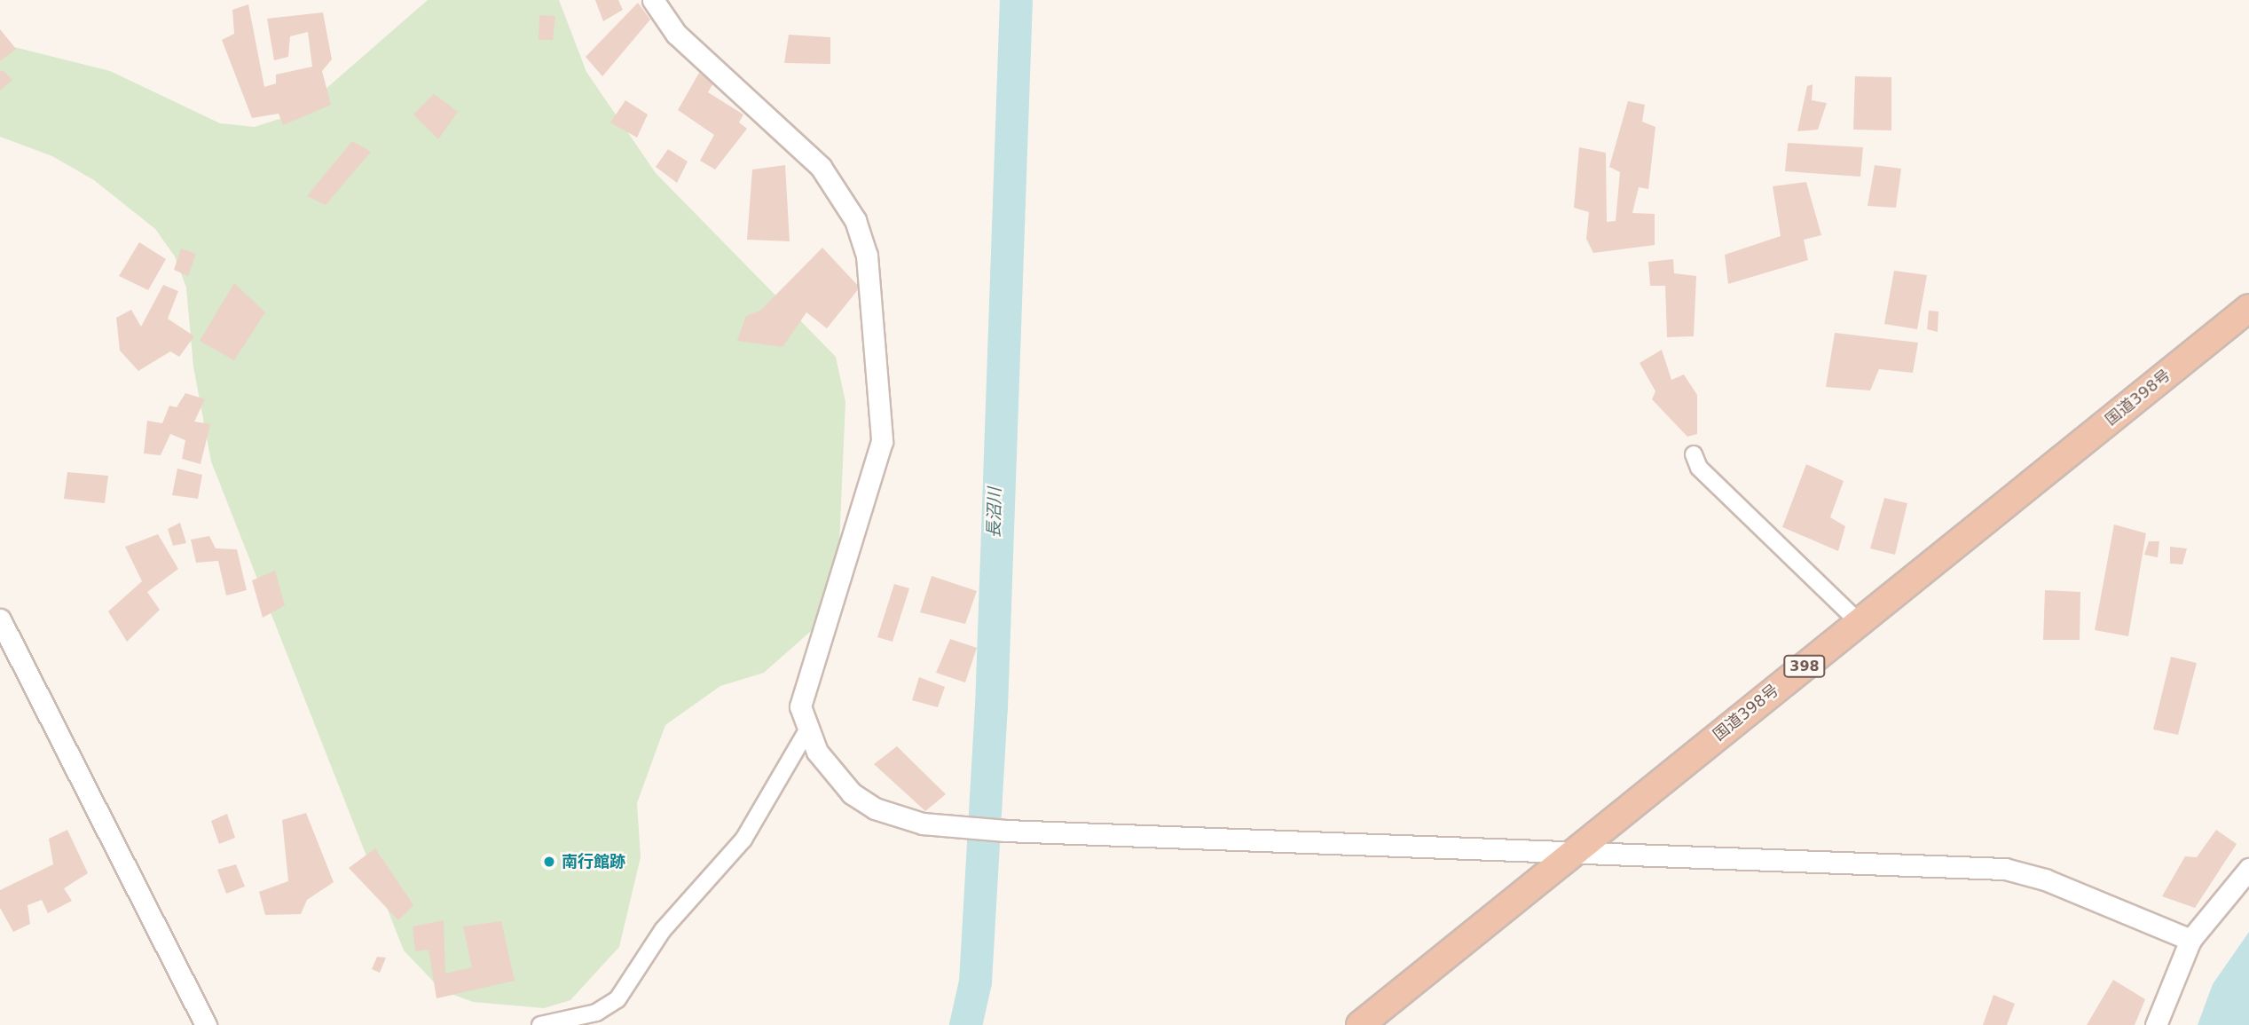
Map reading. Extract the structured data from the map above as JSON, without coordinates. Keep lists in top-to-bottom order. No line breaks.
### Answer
{"streets":{"highway":["国道398号","398"]},"water":["長沼川"],"places":["南行館跡"]}
